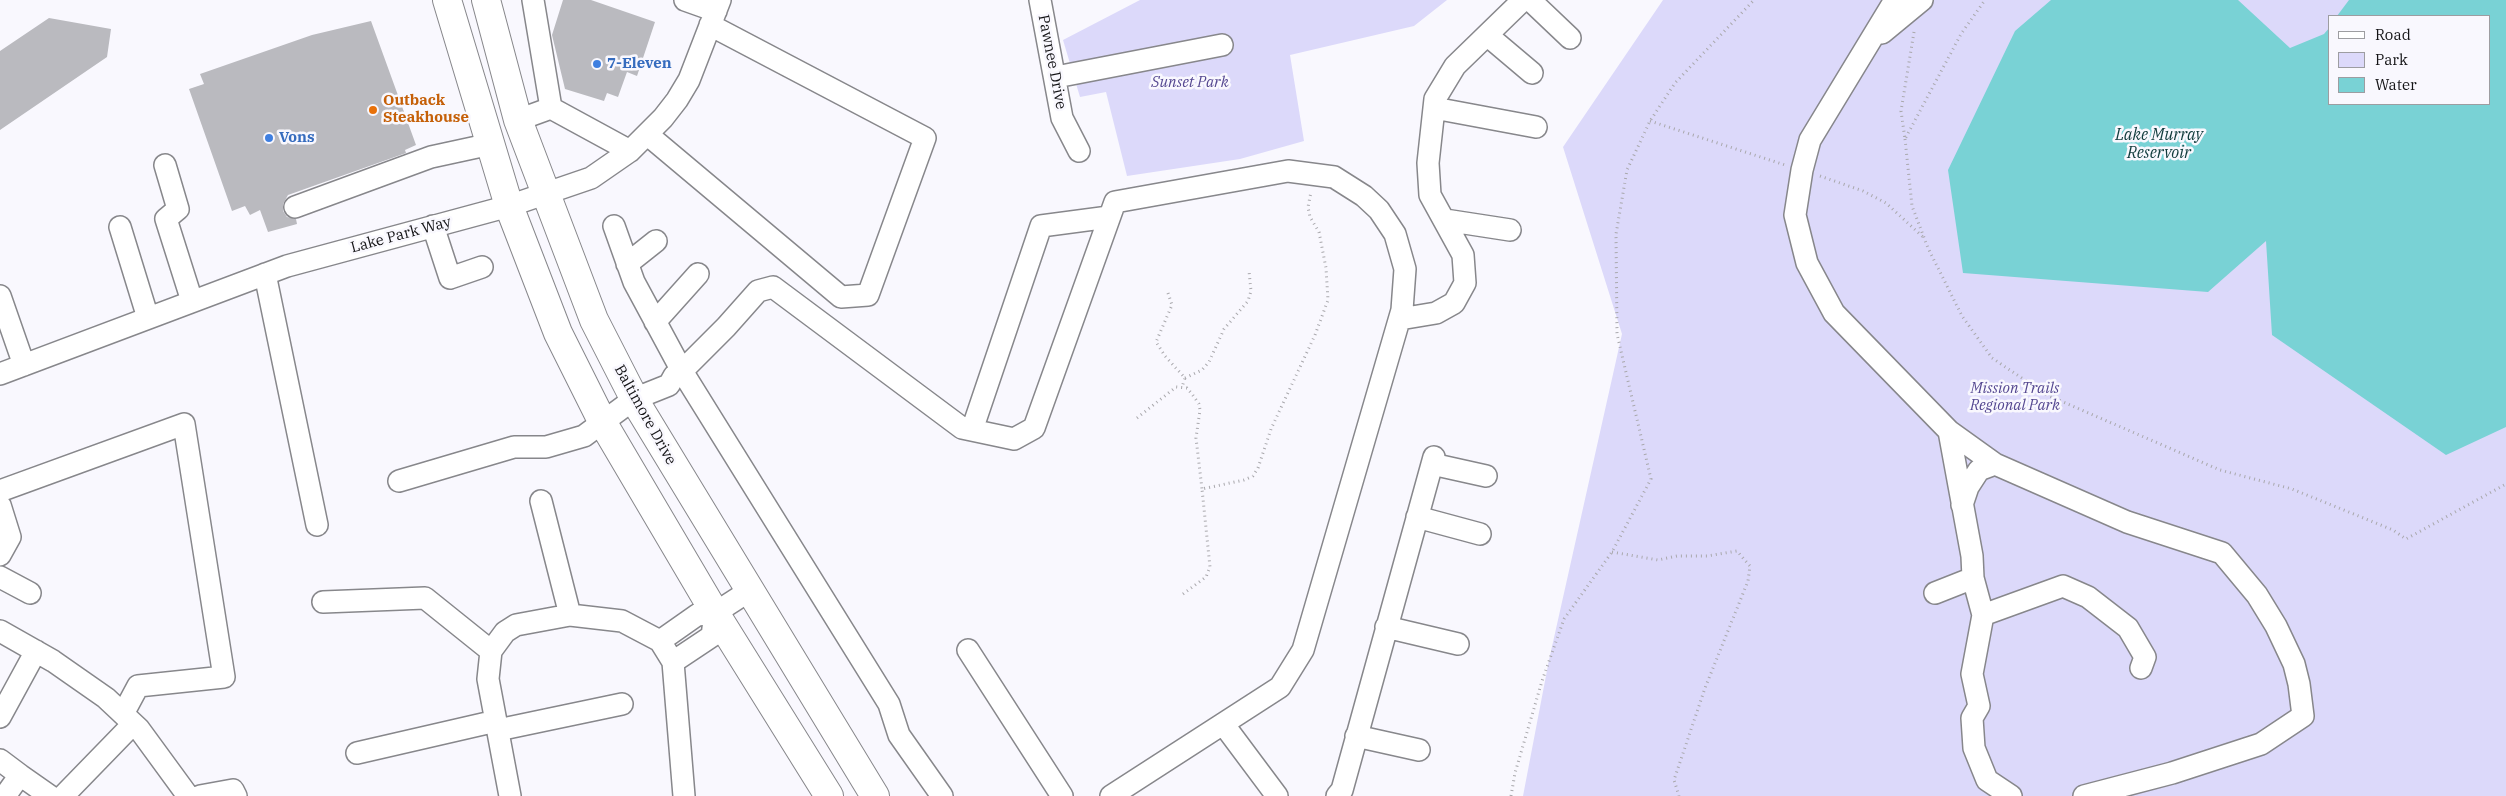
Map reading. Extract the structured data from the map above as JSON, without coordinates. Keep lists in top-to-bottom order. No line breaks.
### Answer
{"streets":{"main road":["Baltimore Drive"],"street":["Pawnee Drive","Lake Park Way"]},"crossings":[["Lake Park Way","Baltimore Drive"]],"water":["Lake Murray Reservoir"],"parks":["Sunset Park","Mission Trails Regional Park"],"places":["7-Eleven","Outback Steakhouse","Vons"],"legend":["Road","Park","Water"]}
